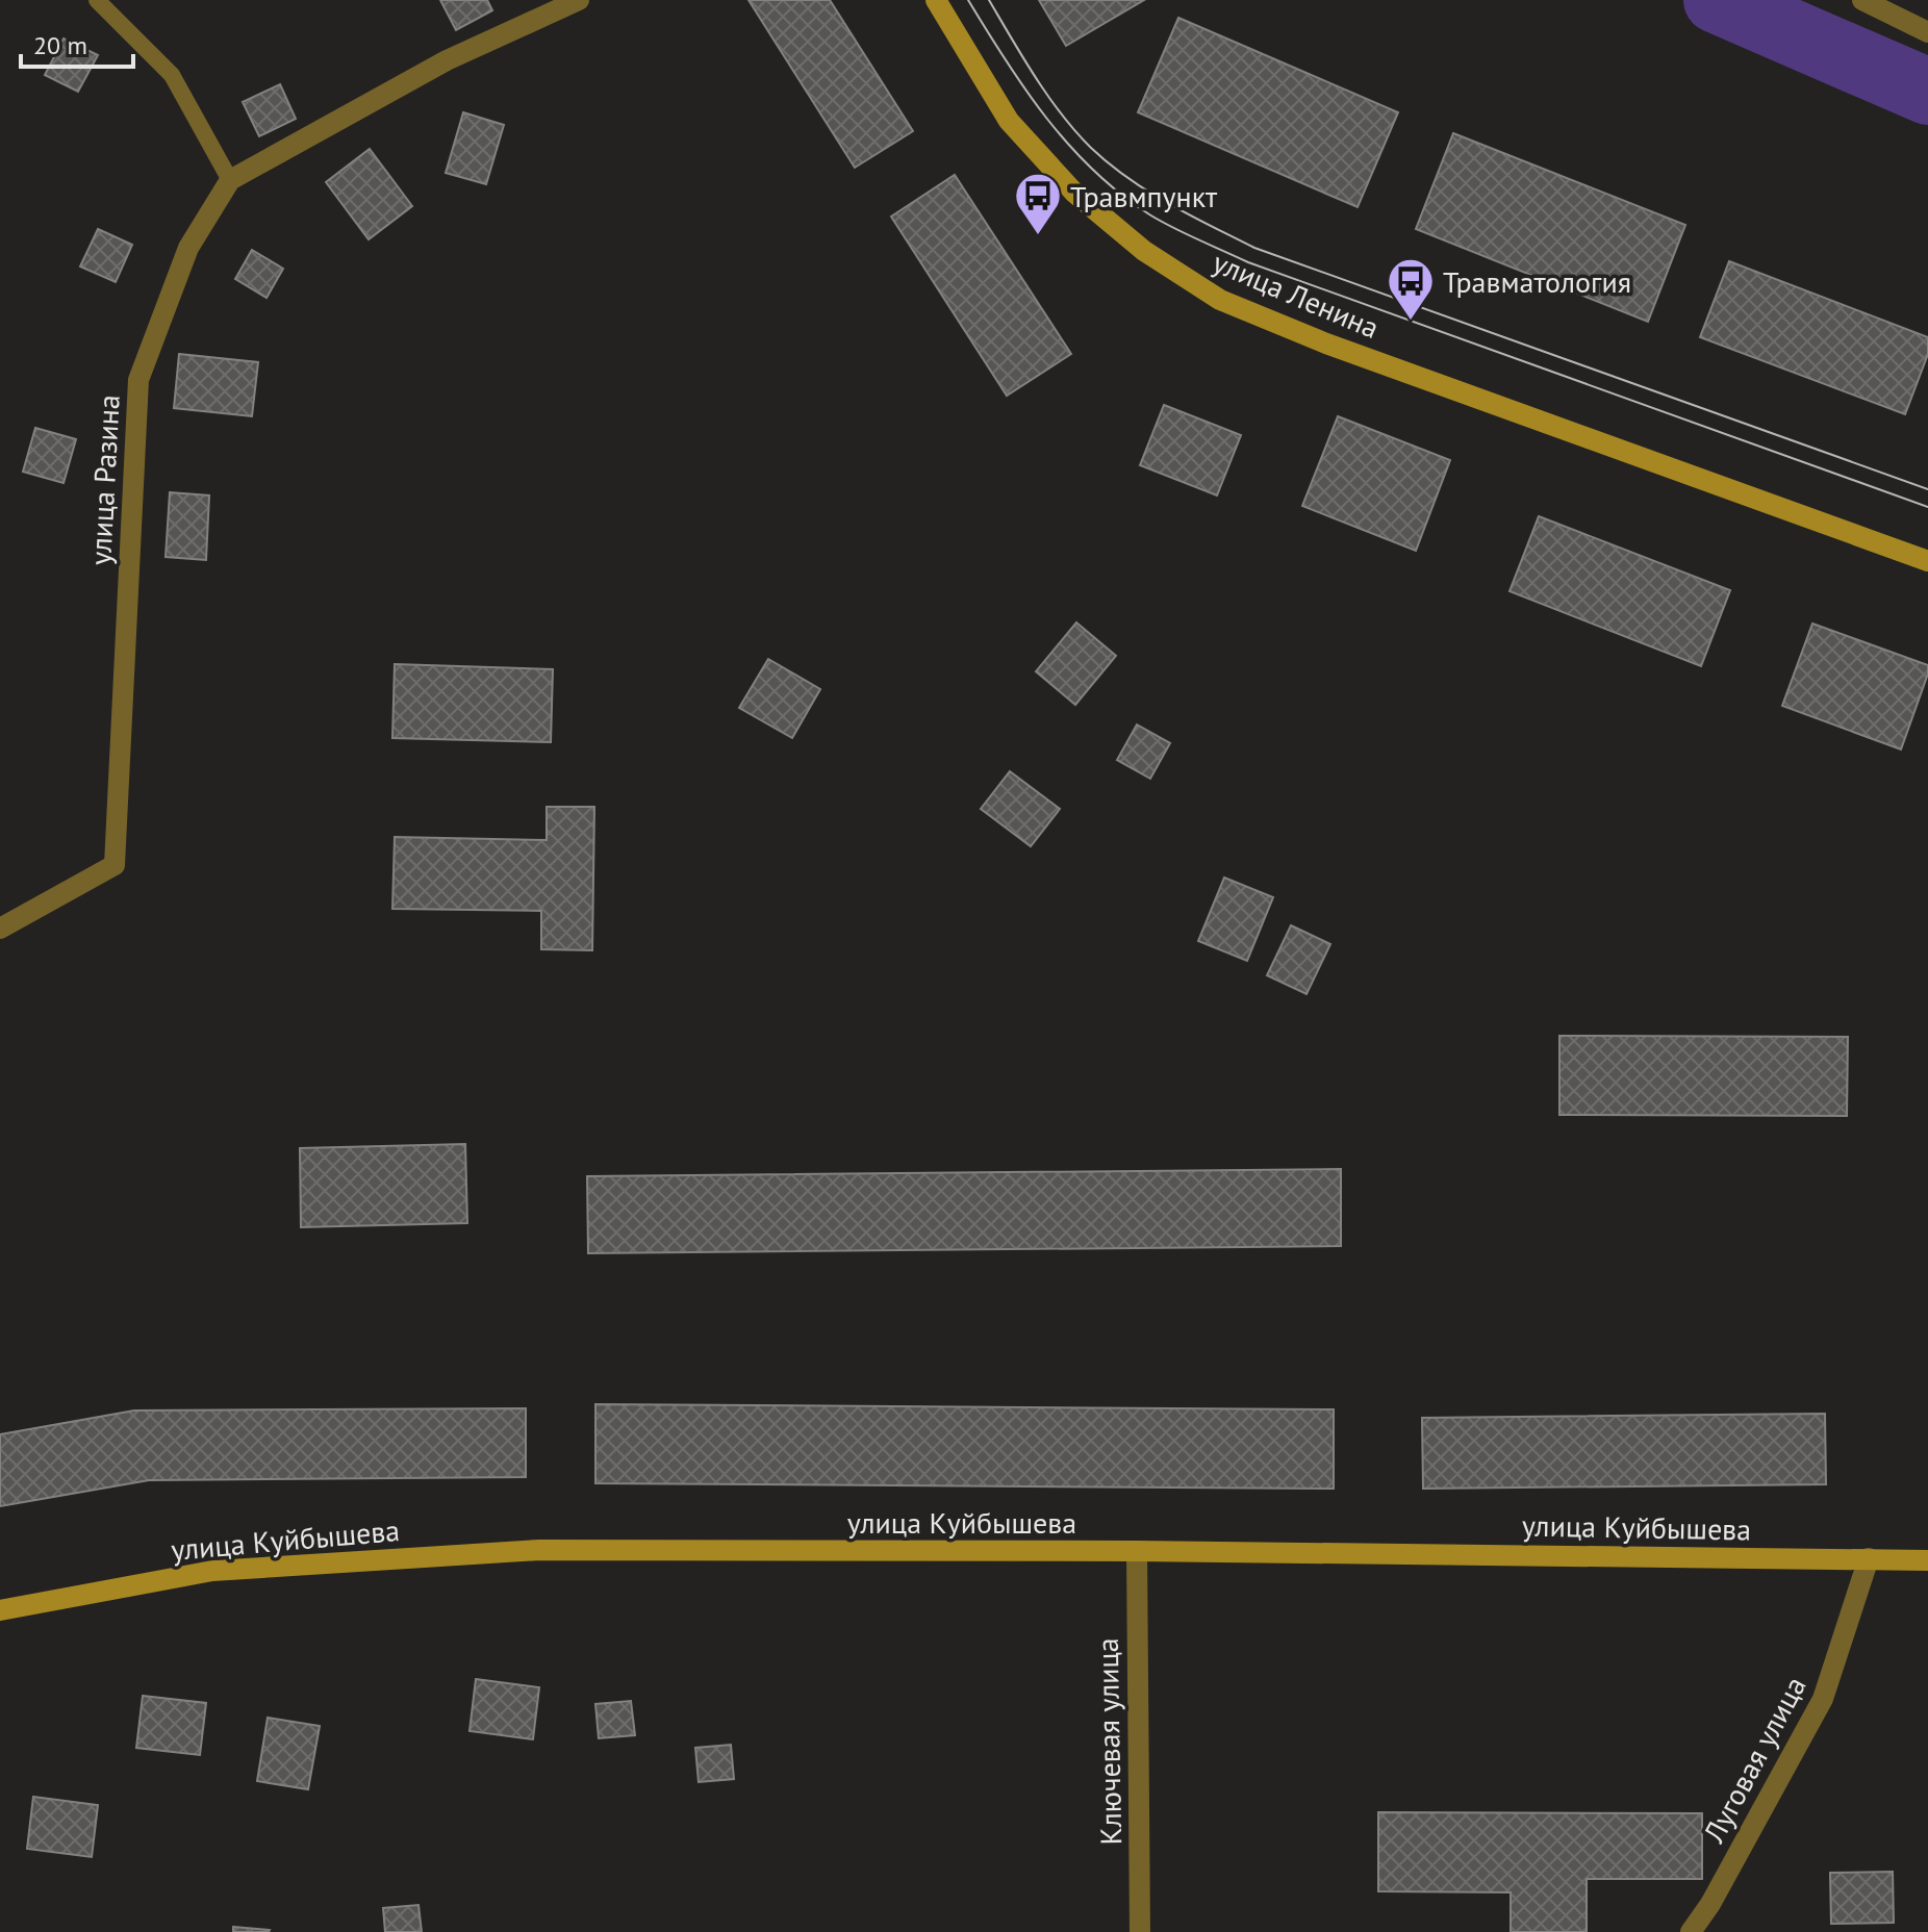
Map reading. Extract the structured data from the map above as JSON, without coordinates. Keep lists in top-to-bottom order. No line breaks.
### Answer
{"streets":{"main road":["улица Ленина","улица Куйбышева"],"street":["улица Разина","Ключевая улица","Луговая улица"]},"crossings":[["улица Куйбышева","Ключевая улица"],["улица Куйбышева","Луговая улица"]],"places":{"bus stop":["Травмпункт","Травматология"]},"scale_bar":"20 m"}
